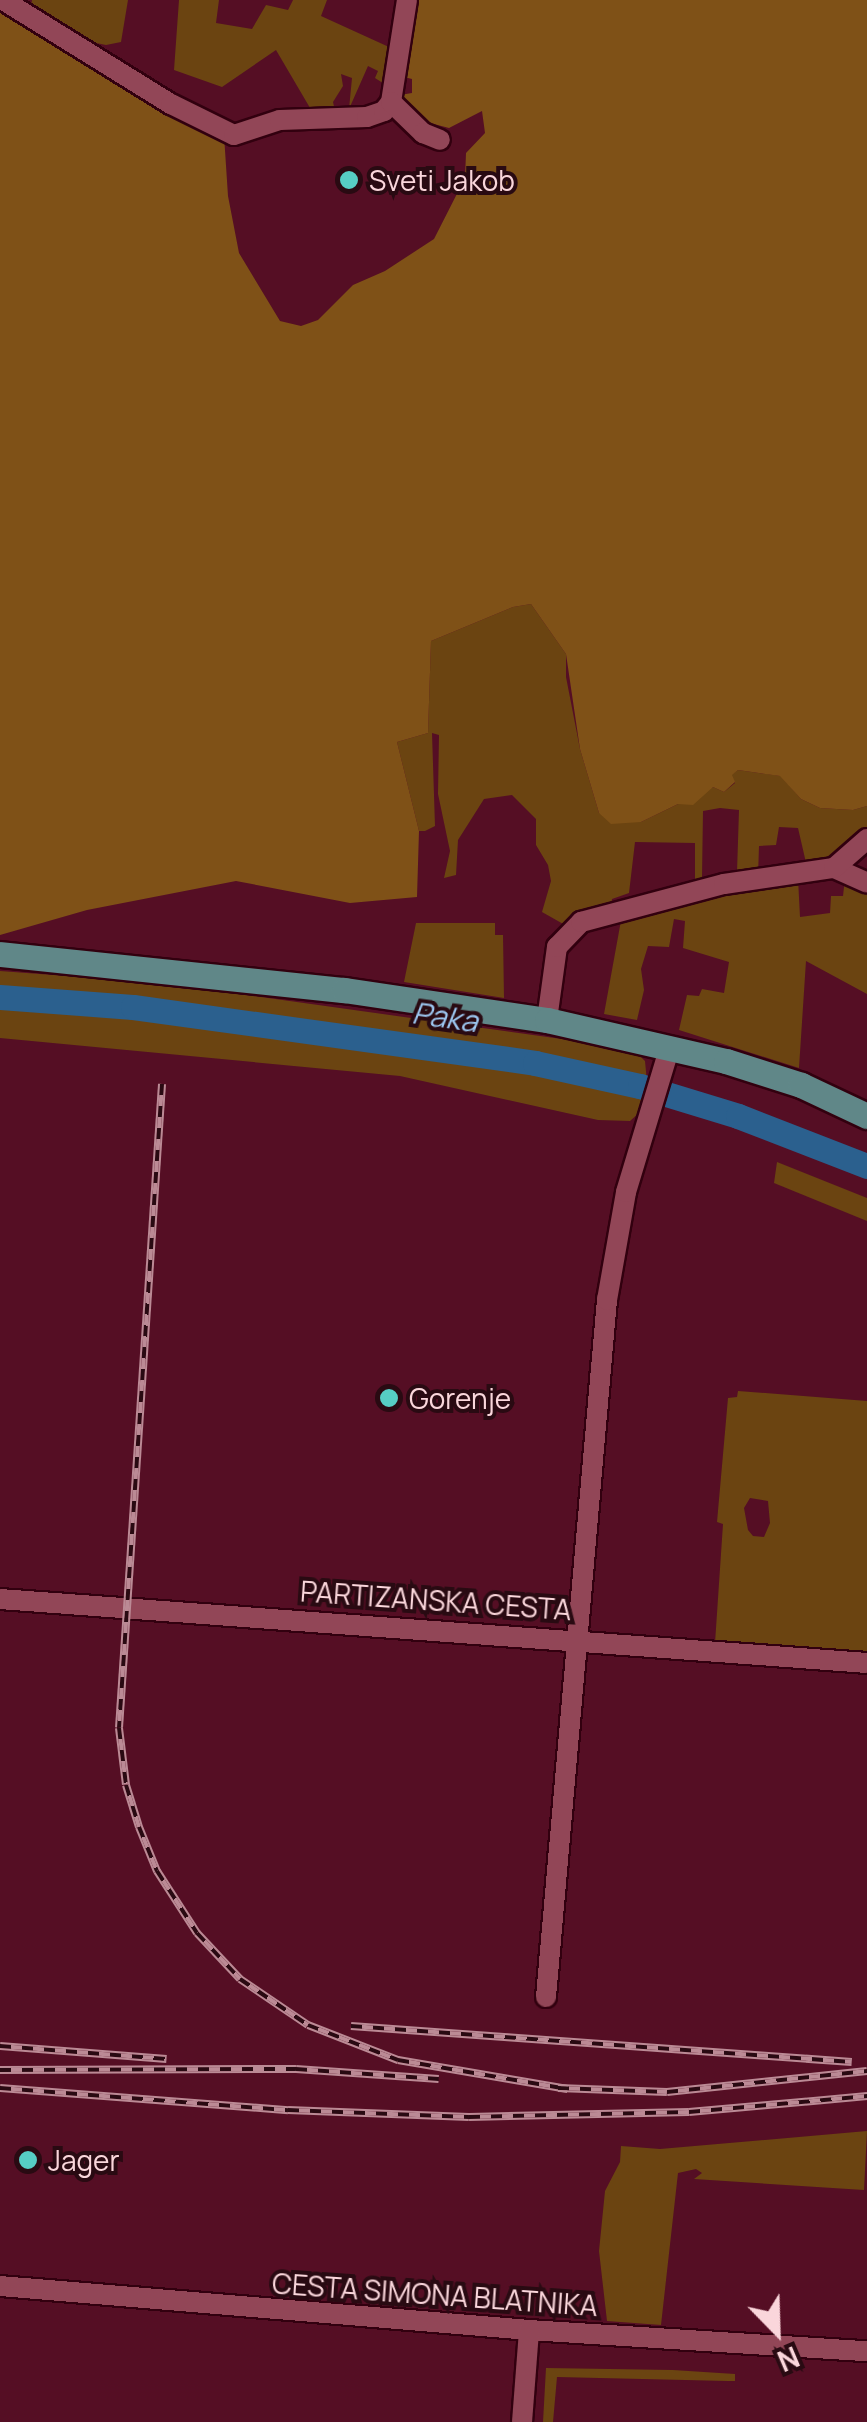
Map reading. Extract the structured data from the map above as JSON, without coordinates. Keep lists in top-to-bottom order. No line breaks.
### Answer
{"streets":{"street":["PARTIZANSKA CESTA","CESTA SIMONA BLATNIKA"]},"water":["Paka"],"places":["Sveti Jakob","Gorenje","Jager"],"north":"bottom right"}
